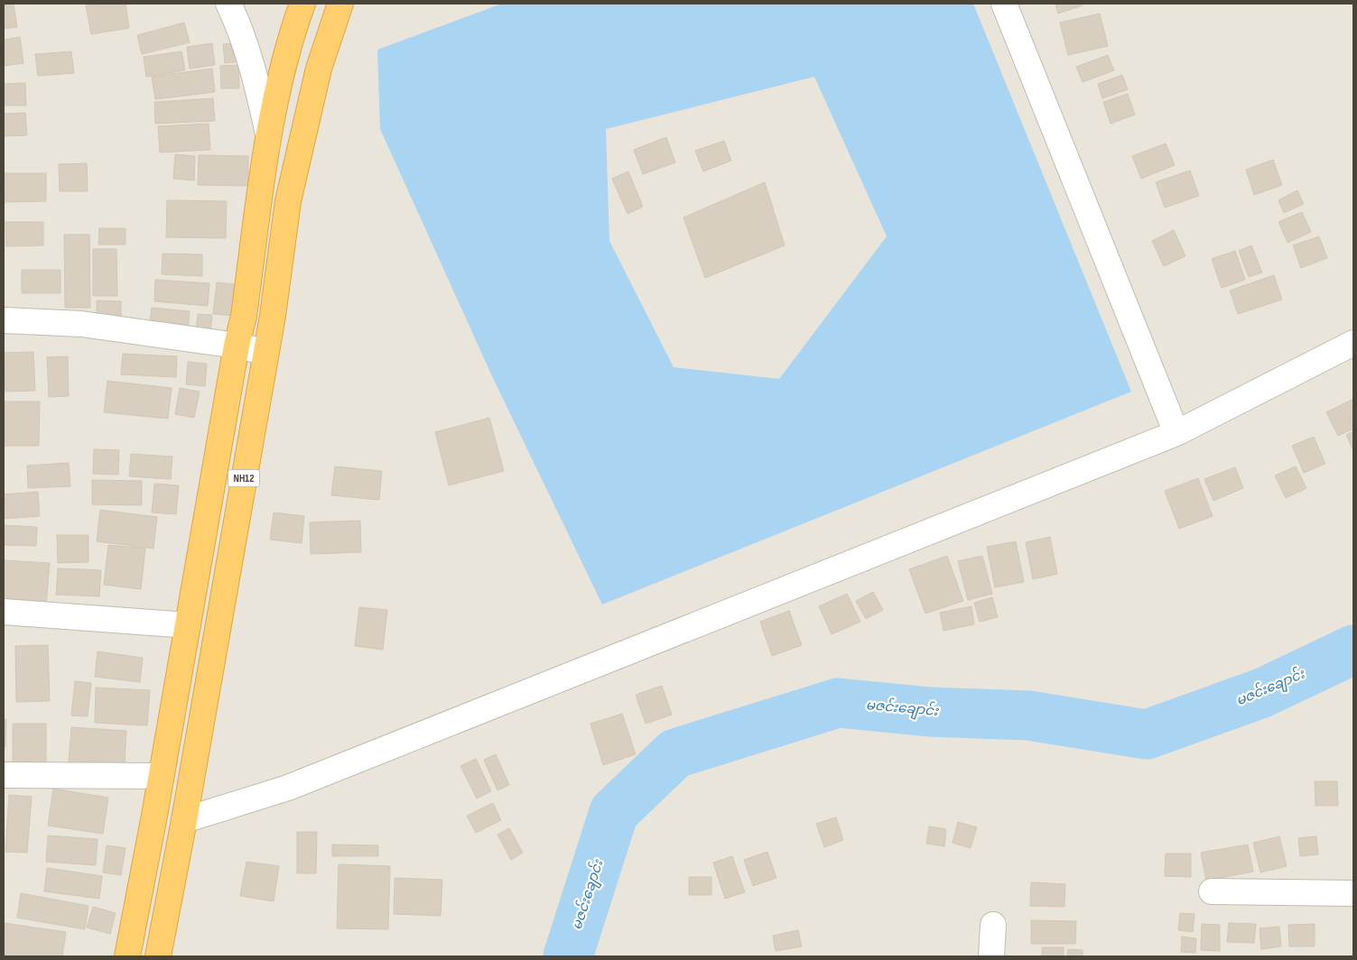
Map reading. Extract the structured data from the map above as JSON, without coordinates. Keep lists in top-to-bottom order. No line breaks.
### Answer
{"streets":{"highway":["NH12"]},"water":["မဇင်းချောင်း"]}
